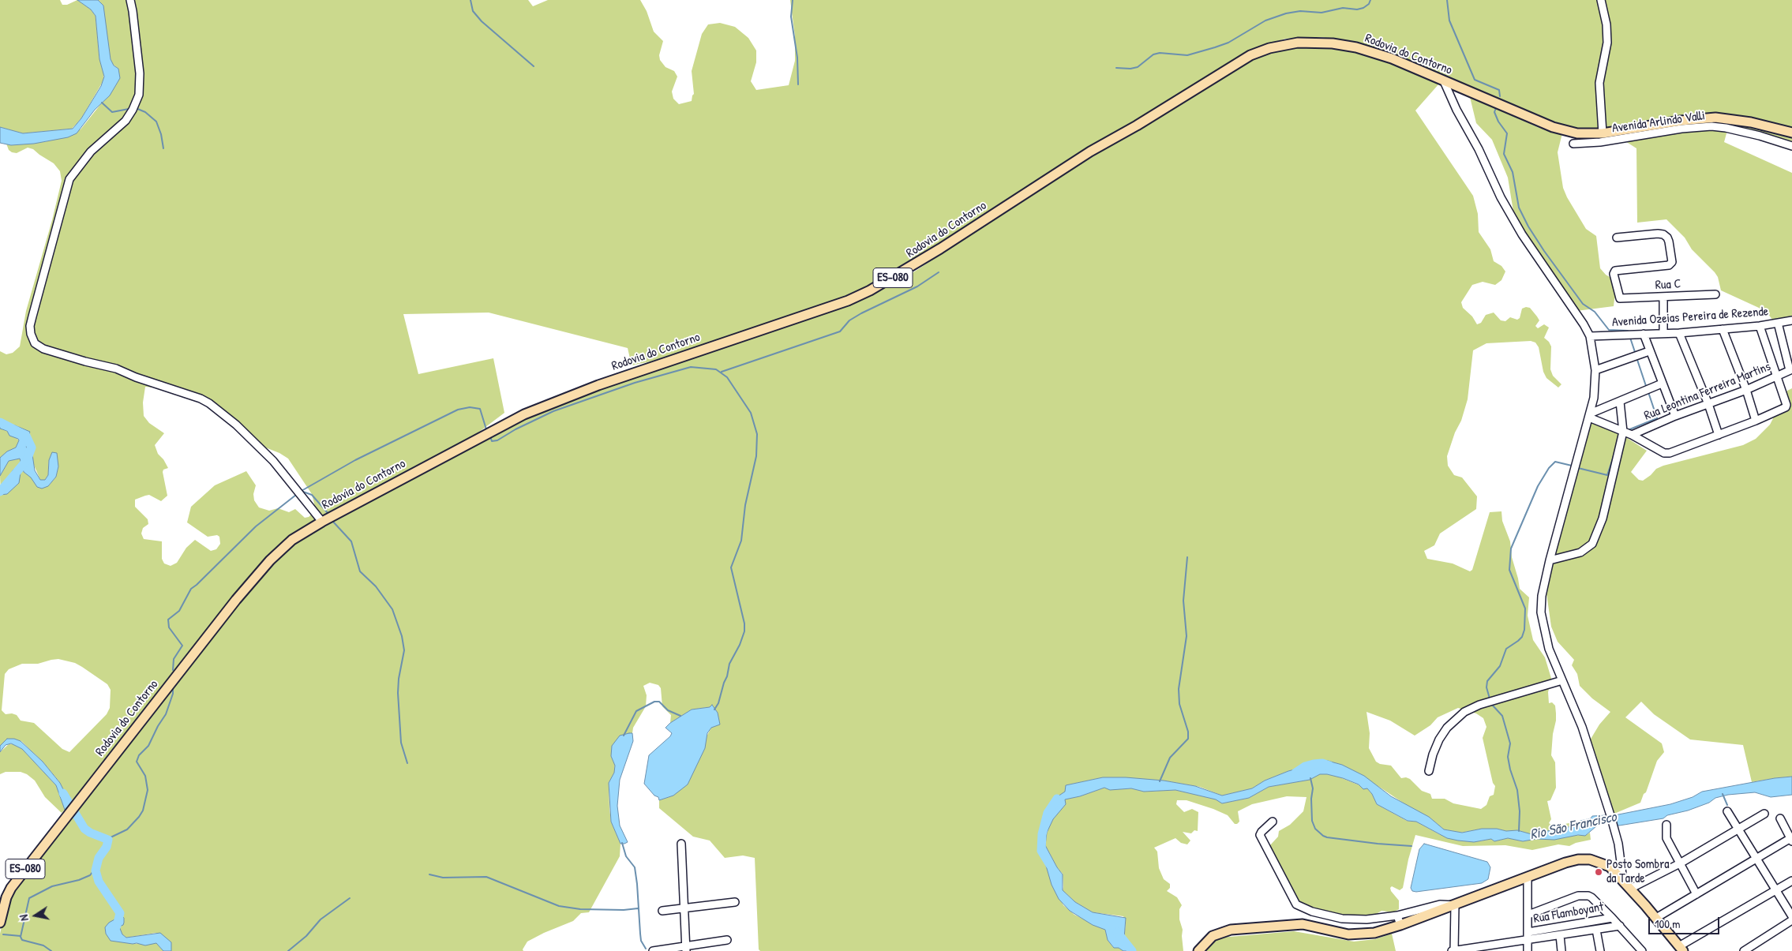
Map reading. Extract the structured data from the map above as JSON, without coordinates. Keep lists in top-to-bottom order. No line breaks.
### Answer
{"streets":{"main road":["Rodovia do Contorno","ES-080"],"street":["Avenida Arlindo Valli","Rua C","Avenida Ozeias Pereira de Rezende","Rua Leontina Ferreira Martins","Rua Flamboyant"]},"water":["Rio São Francisco"],"places":["Posto Sombra da Tarde"],"scale_bar":"100 m","north":"left"}
